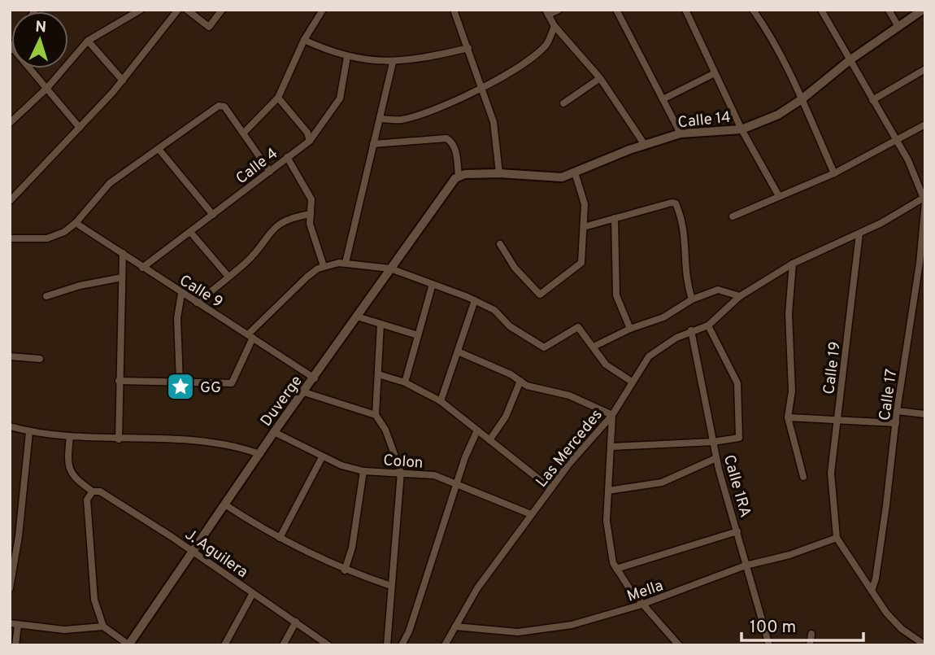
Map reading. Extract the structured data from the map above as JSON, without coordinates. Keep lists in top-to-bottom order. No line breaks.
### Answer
{"streets":{"street":["Calle 14","Calle 4","Calle 9","Calle 19","Calle 17","Duverge","Las Mercedes","Colon","Calle 1RA","J. Aguilera","Mella"]},"crossings":[["Calle 14","Calle 17"],["Calle 14","Duverge"],["Calle 4","Calle 9"],["Calle 9","Duverge"],["Calle 19","Las Mercedes"],["Calle 19","Mella"],["Calle 17","Las Mercedes"],["Duverge","Colon"],["Duverge","J. Aguilera"],["Las Mercedes","Colon"],["Las Mercedes","Calle 1RA"],["Las Mercedes","Mella"],["Calle 1RA","Mella"]],"places":{"place":["GG"]},"scale_bar":"100 m","north":"top"}
